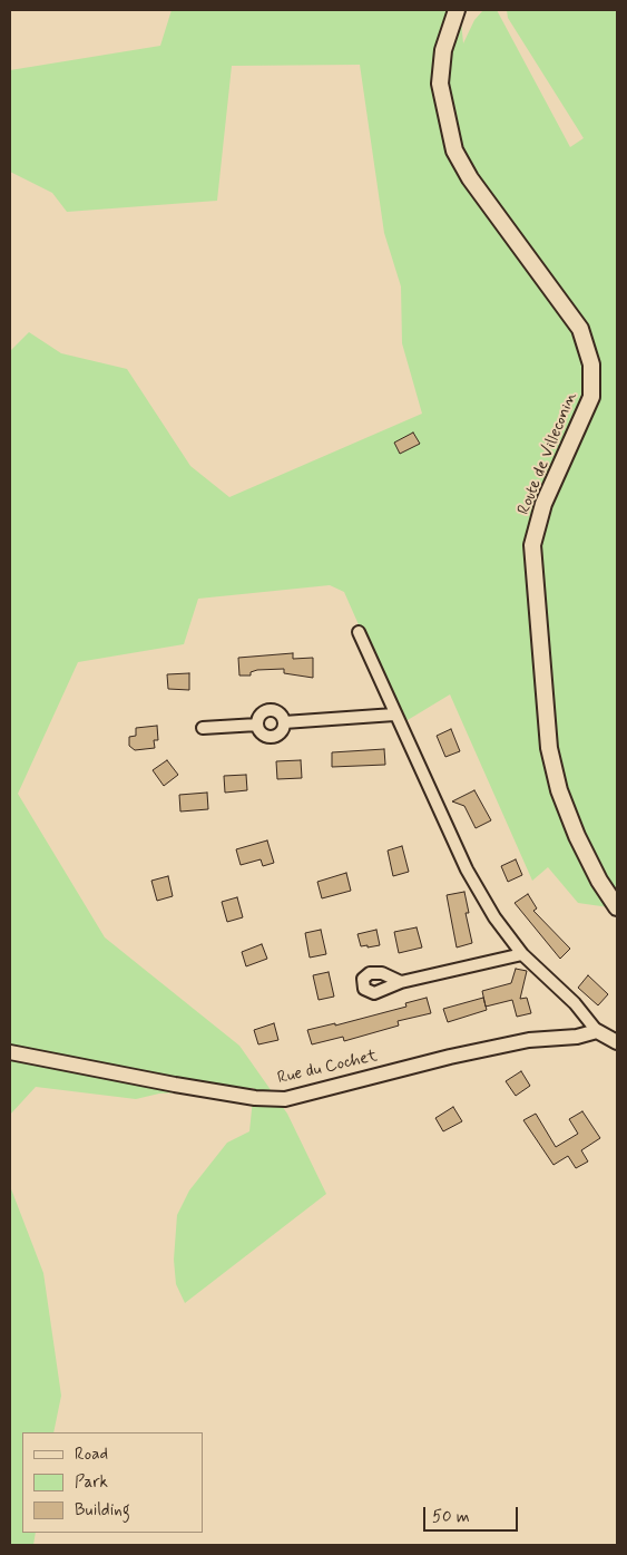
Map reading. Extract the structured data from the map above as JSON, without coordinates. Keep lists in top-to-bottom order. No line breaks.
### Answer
{"streets":{"main road":["Route de Villeconin"],"street":["Rue du Cochet"]},"legend":["Road","Park","Building"],"scale_bar":"50 m"}
